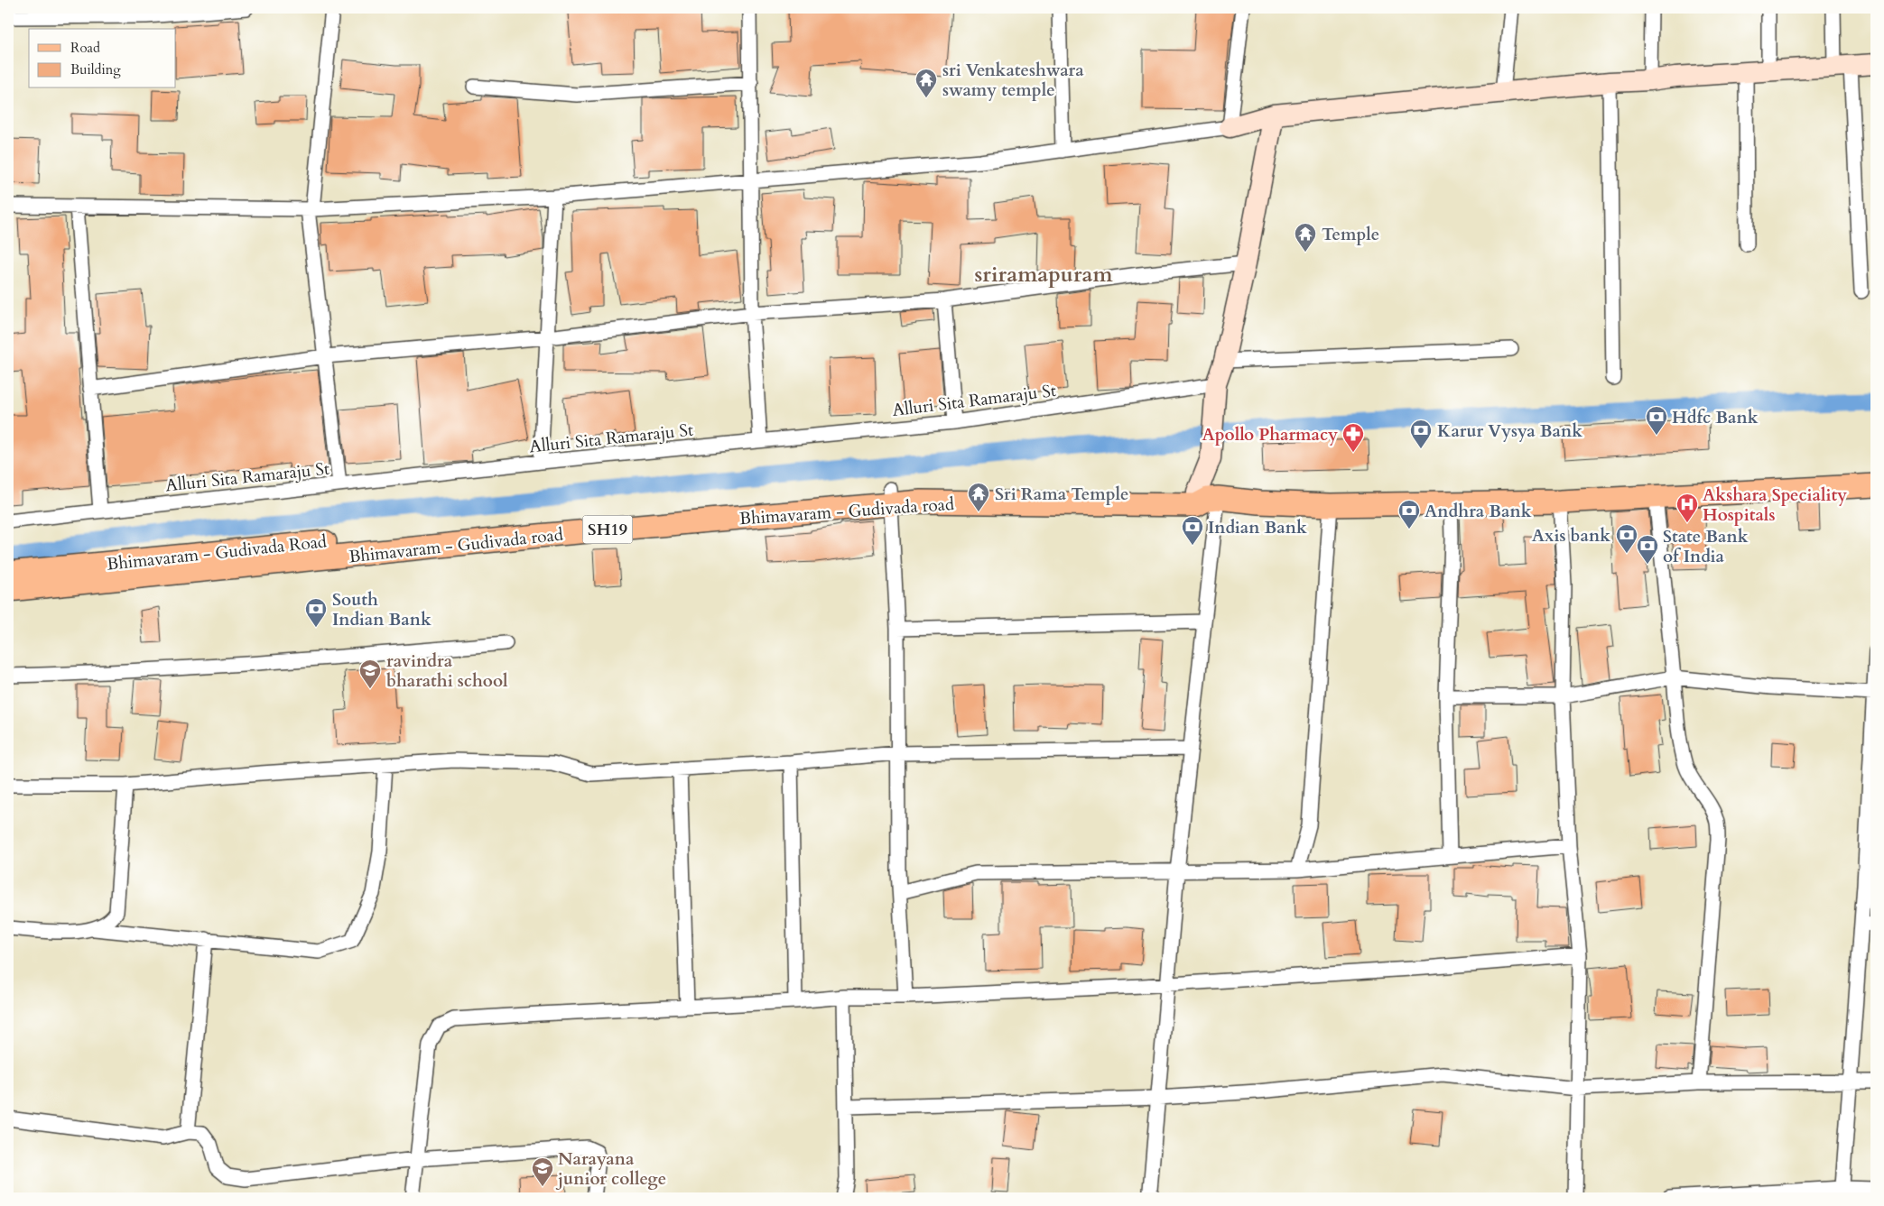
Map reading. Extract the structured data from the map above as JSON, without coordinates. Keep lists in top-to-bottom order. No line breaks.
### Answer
{"streets":{"main road":["Bhimavaram - Gudivada road","SH19","Bhimavaram - Gudivada Road"],"street":["Alluri Sita Ramaraju St"]},"crossings":[["Bhimavaram - Gudivada road","Bhimavaram - Gudivada Road"]],"districts":["sriramapuram"],"places":{"temple":["sri Venkateshwara swamy temple","Temple","Sri Rama Temple"],"bank":["Hdfc Bank","Karur Vysya Bank","Andhra Bank","Indian Bank","Axis bank","State Bank of India","South Indian Bank"],"pharmacy":["Apollo Pharmacy"],"hospital":["Akshara Speciality Hospitals"],"school or university":["ravindra bharathi school","Narayana junior college"]},"legend":["Road","Building"]}
